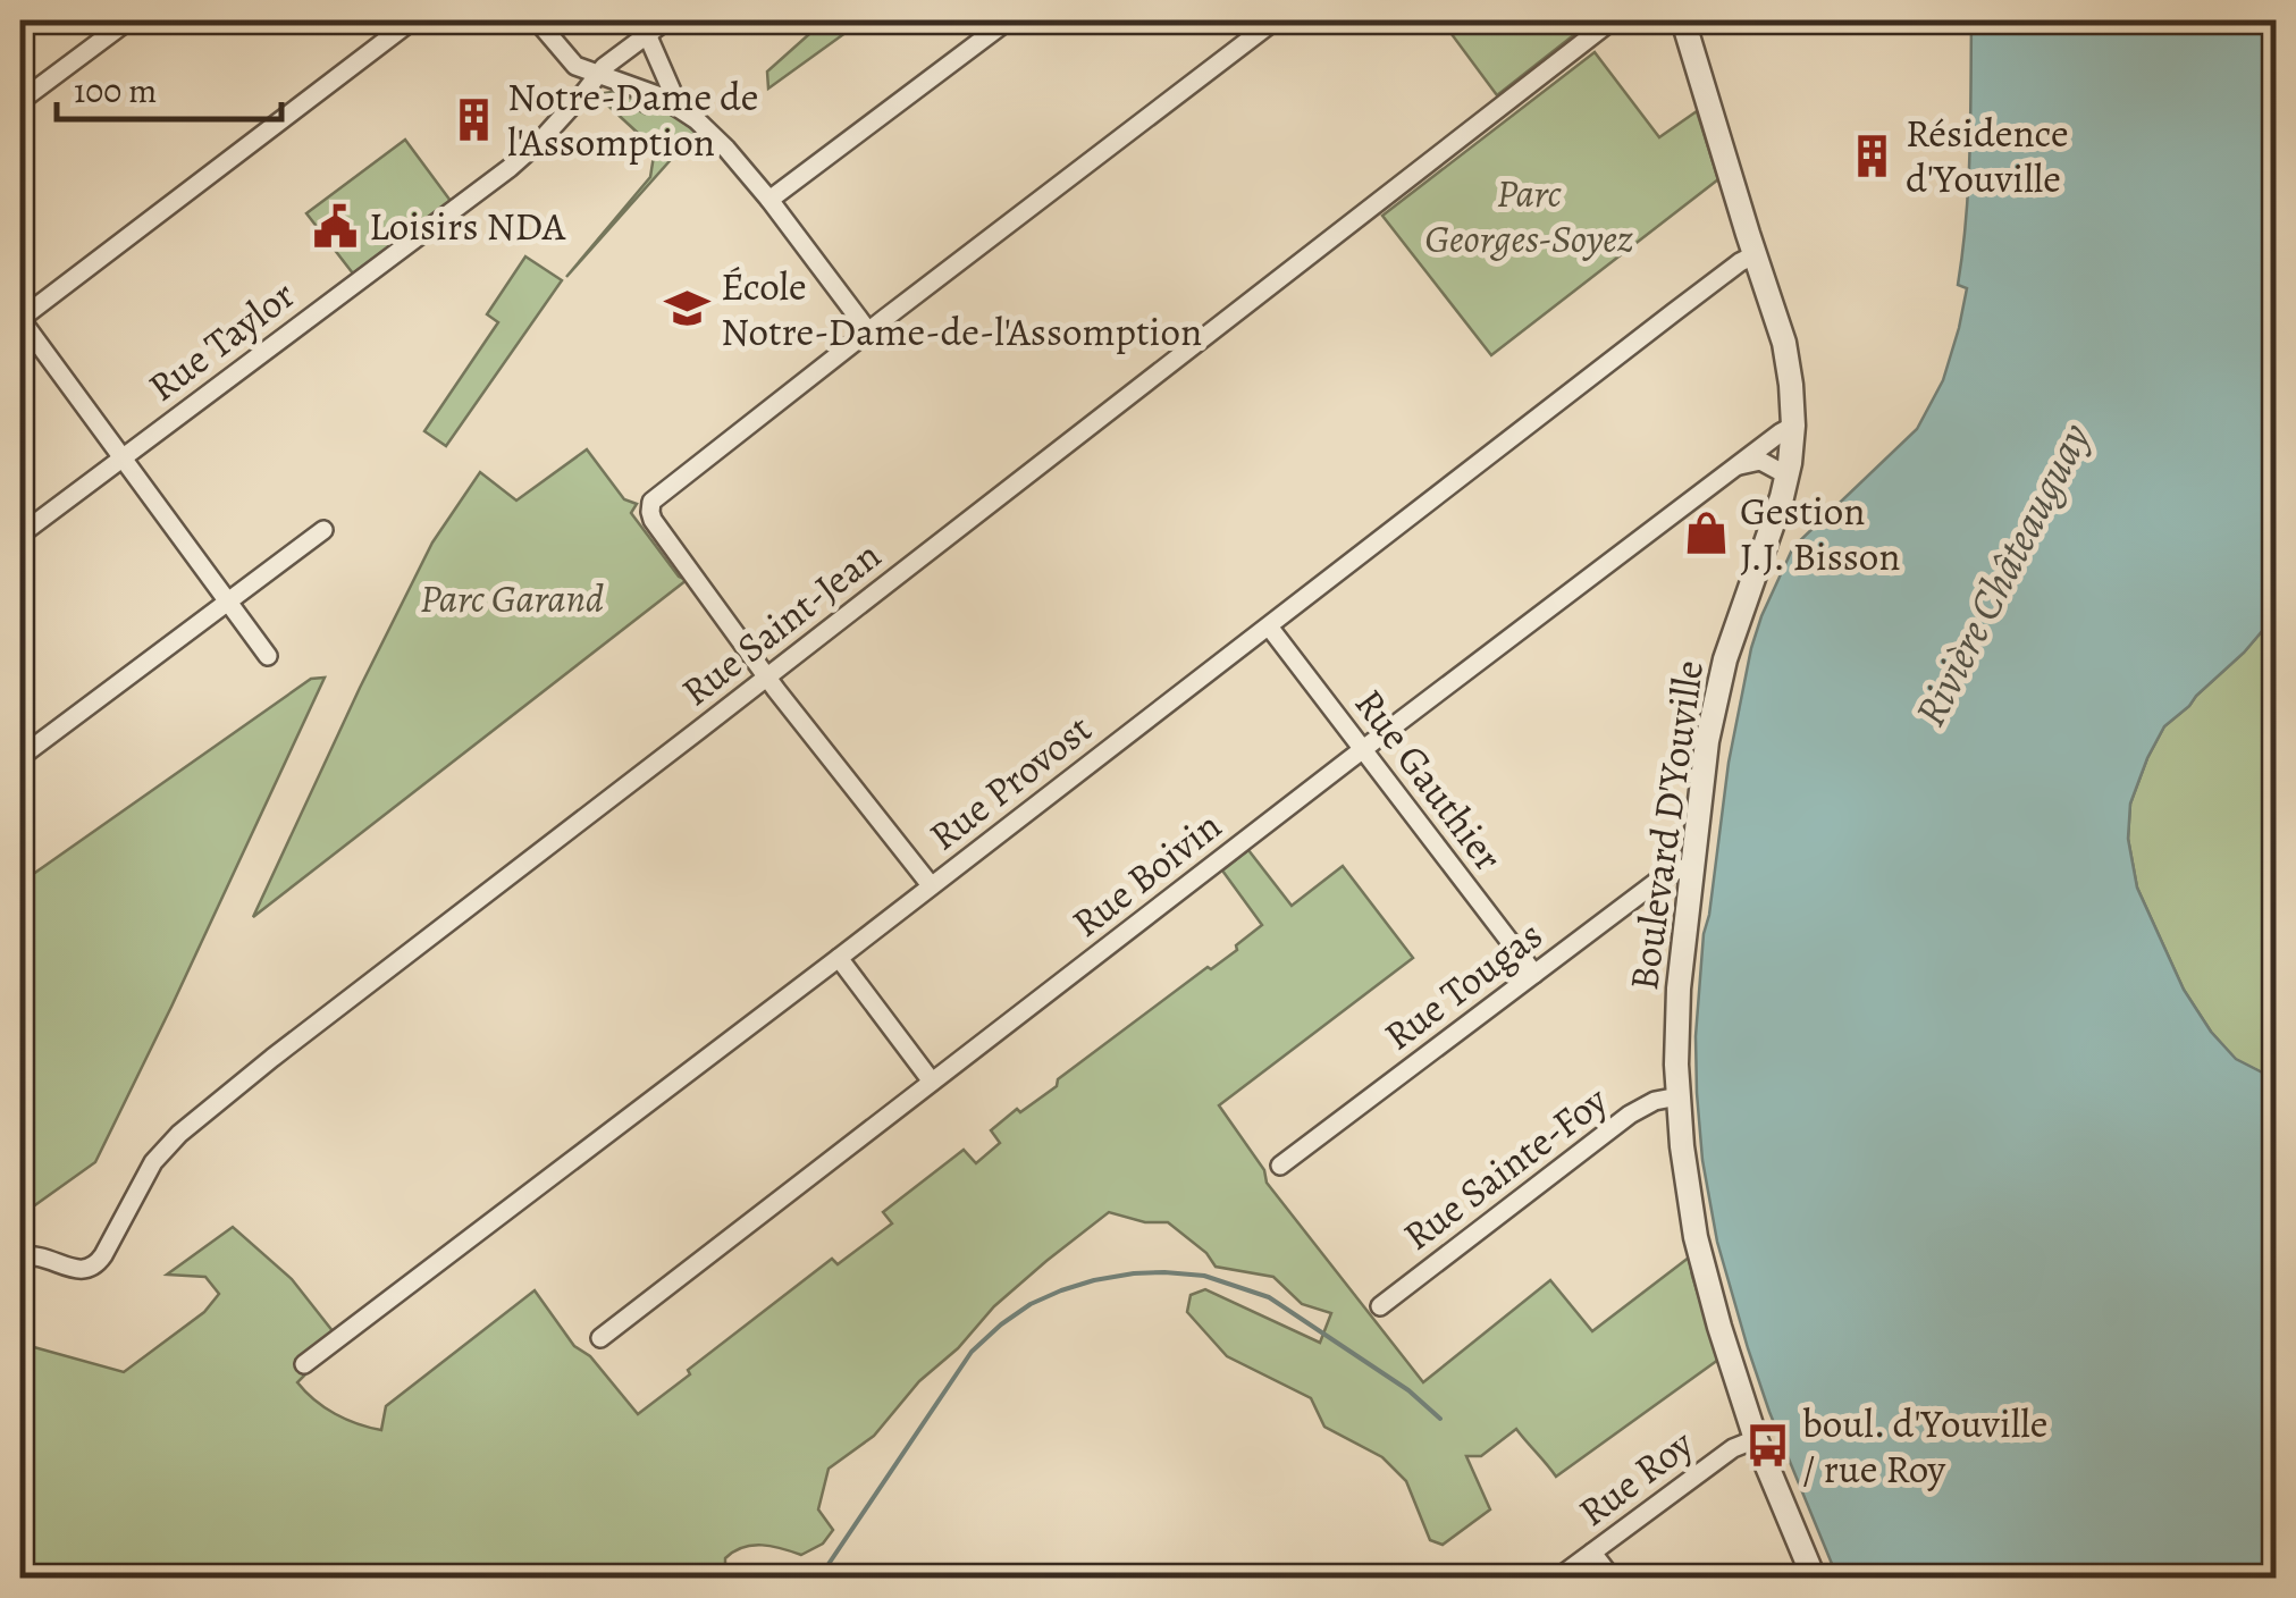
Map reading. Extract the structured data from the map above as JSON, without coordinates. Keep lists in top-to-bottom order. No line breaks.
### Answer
{"streets":{"street":["Rue Taylor","Rue Saint-Jean","Rue Gauthier","Rue Provost","Boulevard D'Youville","Rue Boivin","Rue Tougas","Rue Sainte-Foy","Rue Roy"]},"crossings":[["Rue Gauthier","Rue Provost"],["Rue Gauthier","Rue Boivin"],["Rue Gauthier","Rue Tougas"],["Rue Provost","Boulevard D'Youville"],["Boulevard D'Youville","Rue Boivin"],["Boulevard D'Youville","Rue Tougas"],["Boulevard D'Youville","Rue Sainte-Foy"],["Boulevard D'Youville","Rue Roy"]],"water":["Rivière Châteauguay"],"parks":["Parc Georges-Soyez","Parc Garand"],"places":{"building":["Notre-Dame de l'Assomption","Résidence d'Youville"],"public building":["Loisirs NDA"],"school or university":["École Notre-Dame-de-l'Assomption"],"shop":["Gestion J.J. Bisson"],"bus stop":["boul. d'Youville / rue Roy"]},"scale_bar":"100 m"}
